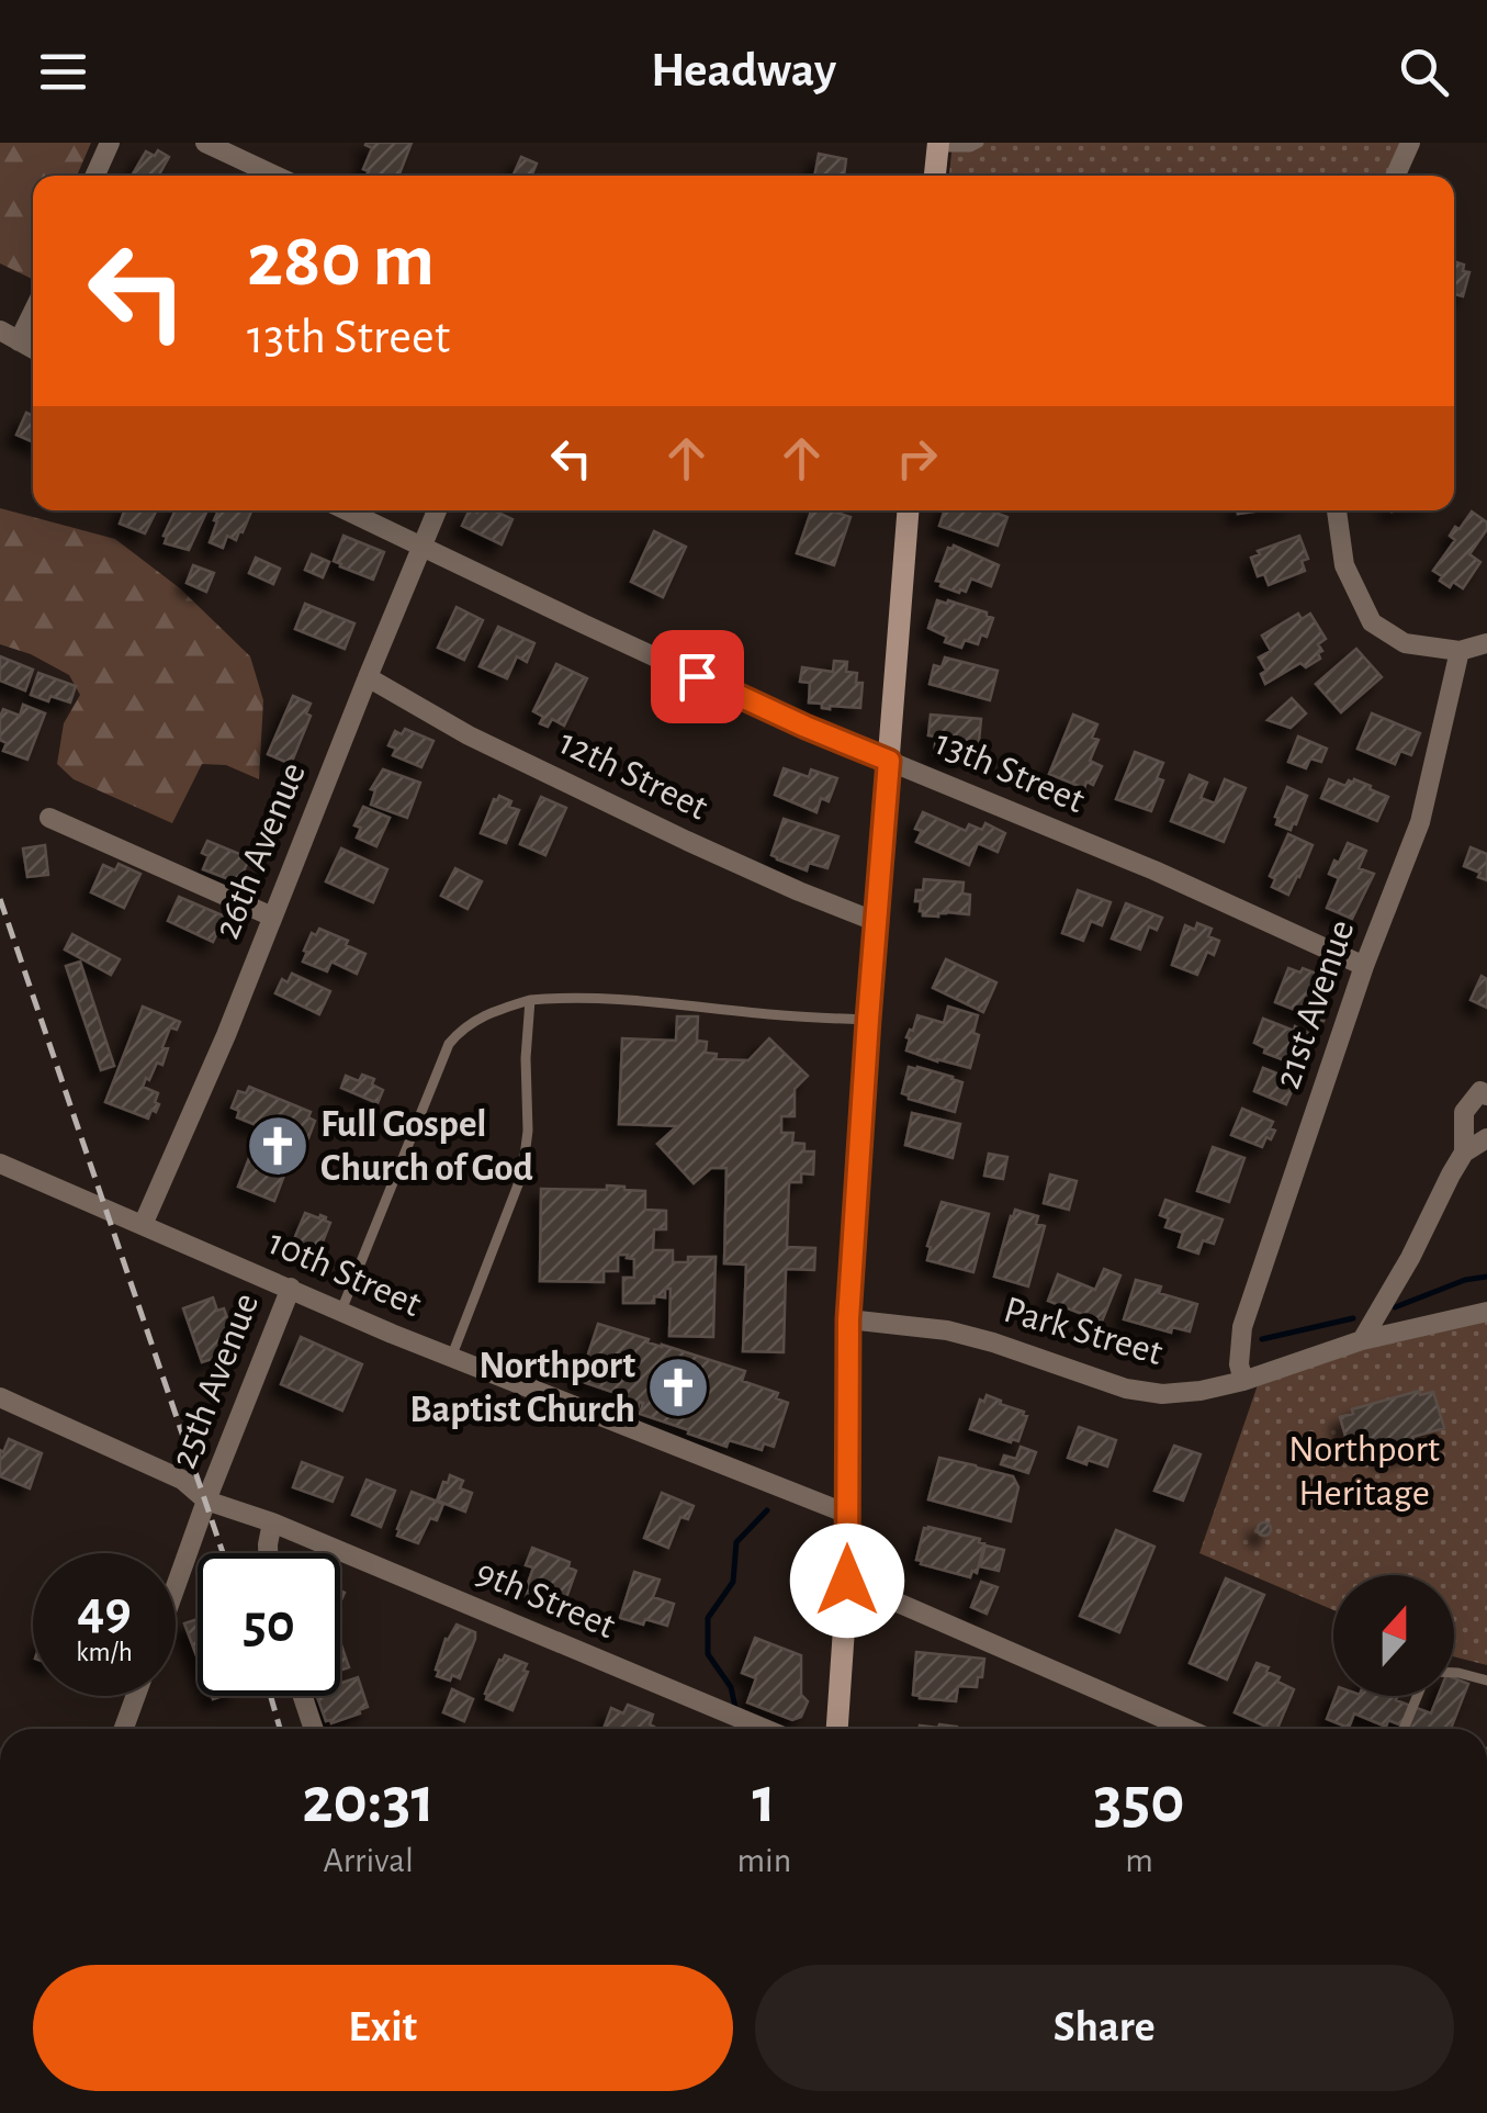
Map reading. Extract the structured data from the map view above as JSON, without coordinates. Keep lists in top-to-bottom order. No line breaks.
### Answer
{"streets":{"street":["13th Street","12th Street","26th Avenue","21st Avenue","10th Street","Park Street","25th Avenue","9th Street"]},"crossings":[["13th Street","26th Avenue"],["13th Street","21st Avenue"],["12th Street","26th Avenue"],["26th Avenue","10th Street"],["21st Avenue","Park Street"],["10th Street","25th Avenue"],["25th Avenue","9th Street"]],"parks":["Northport Heritage"],"places":{"church":["Full Gospel Church of God","Northport Baptist Church"]},"north":"top","page":{"header":"Headway","turn":["280 m","13th Street"],"speed":"49 km/h","limit":"50","eta":["20:31","Arrival","1","min","350","m"],"buttons":["Exit","Share"]}}
